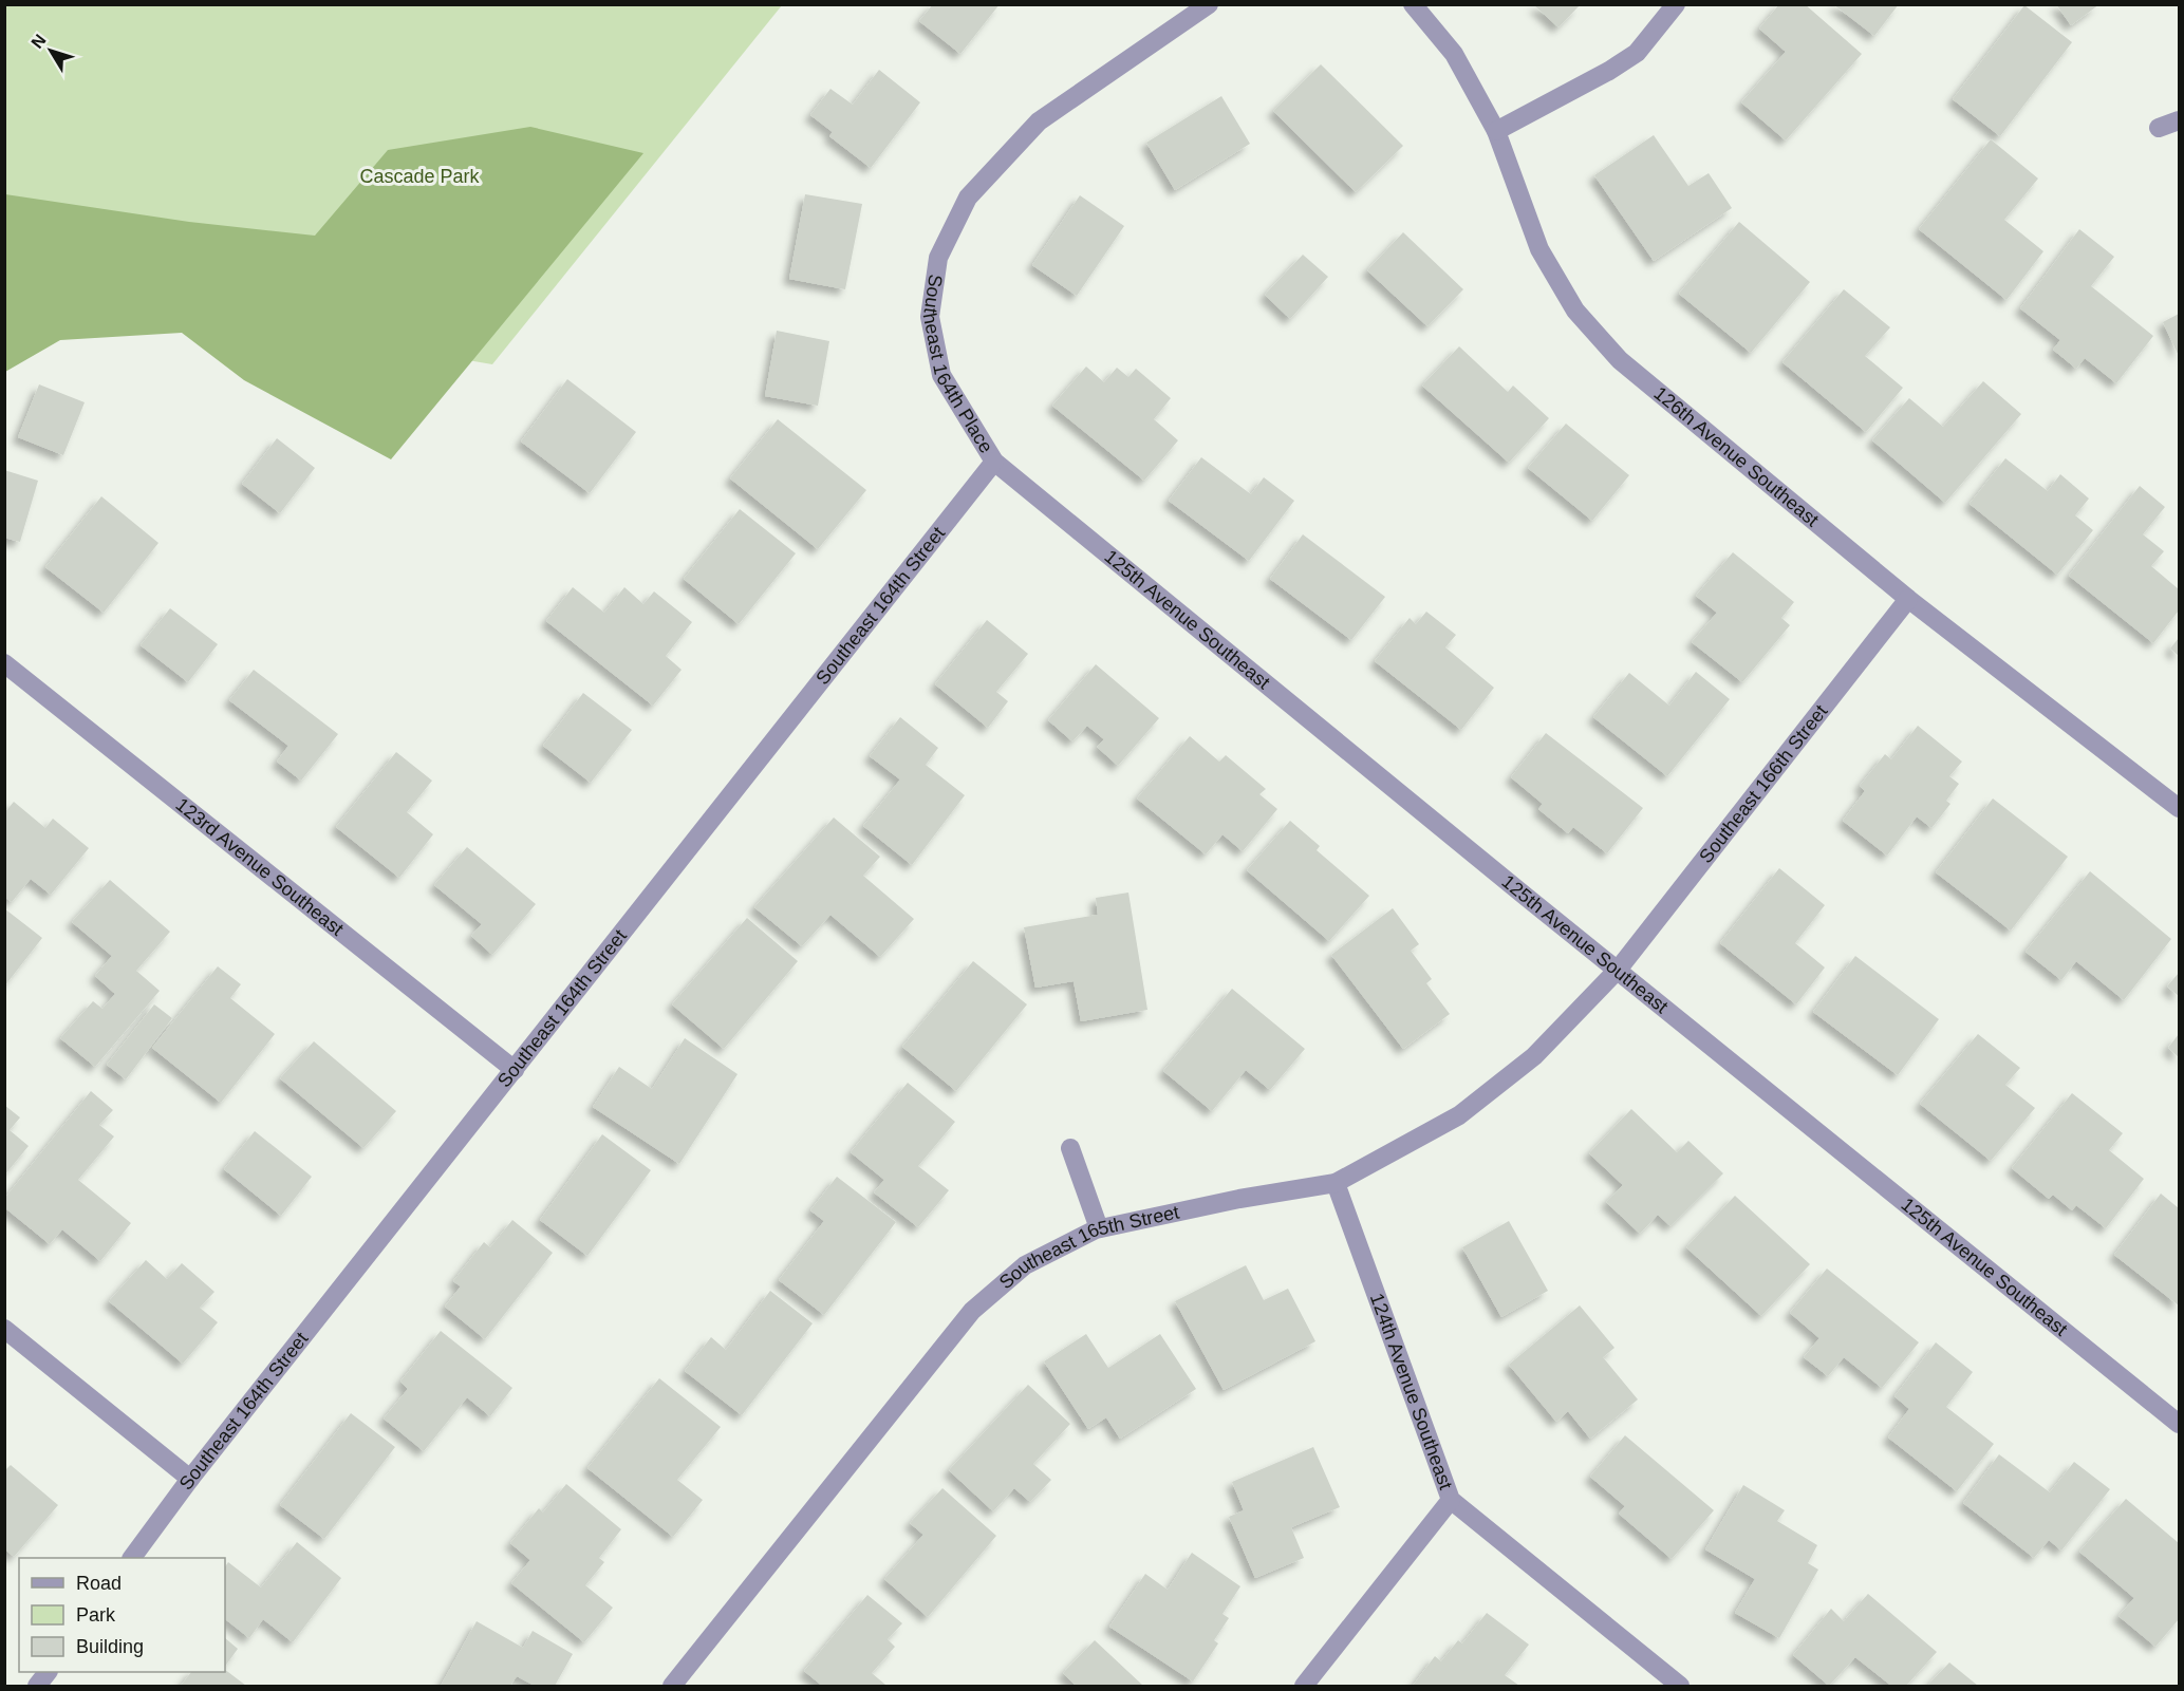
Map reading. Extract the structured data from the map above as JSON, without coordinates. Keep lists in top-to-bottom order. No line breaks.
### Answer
{"streets":{"street":["Southeast 164th Place","126th Avenue Southeast","Southeast 164th Street","125th Avenue Southeast","Southeast 166th Street","123rd Avenue Southeast","Southeast 165th Street","124th Avenue Southeast"]},"crossings":[["Southeast 164th Place","Southeast 164th Street"],["Southeast 164th Place","125th Avenue Southeast"],["126th Avenue Southeast","Southeast 166th Street"],["Southeast 164th Street","125th Avenue Southeast"],["Southeast 164th Street","123rd Avenue Southeast"],["125th Avenue Southeast","Southeast 166th Street"],["125th Avenue Southeast","Southeast 165th Street"],["Southeast 166th Street","Southeast 165th Street"],["Southeast 165th Street","124th Avenue Southeast"]],"parks":["Cascade Park"],"legend":["Road","Park","Building"],"north":"top left"}
